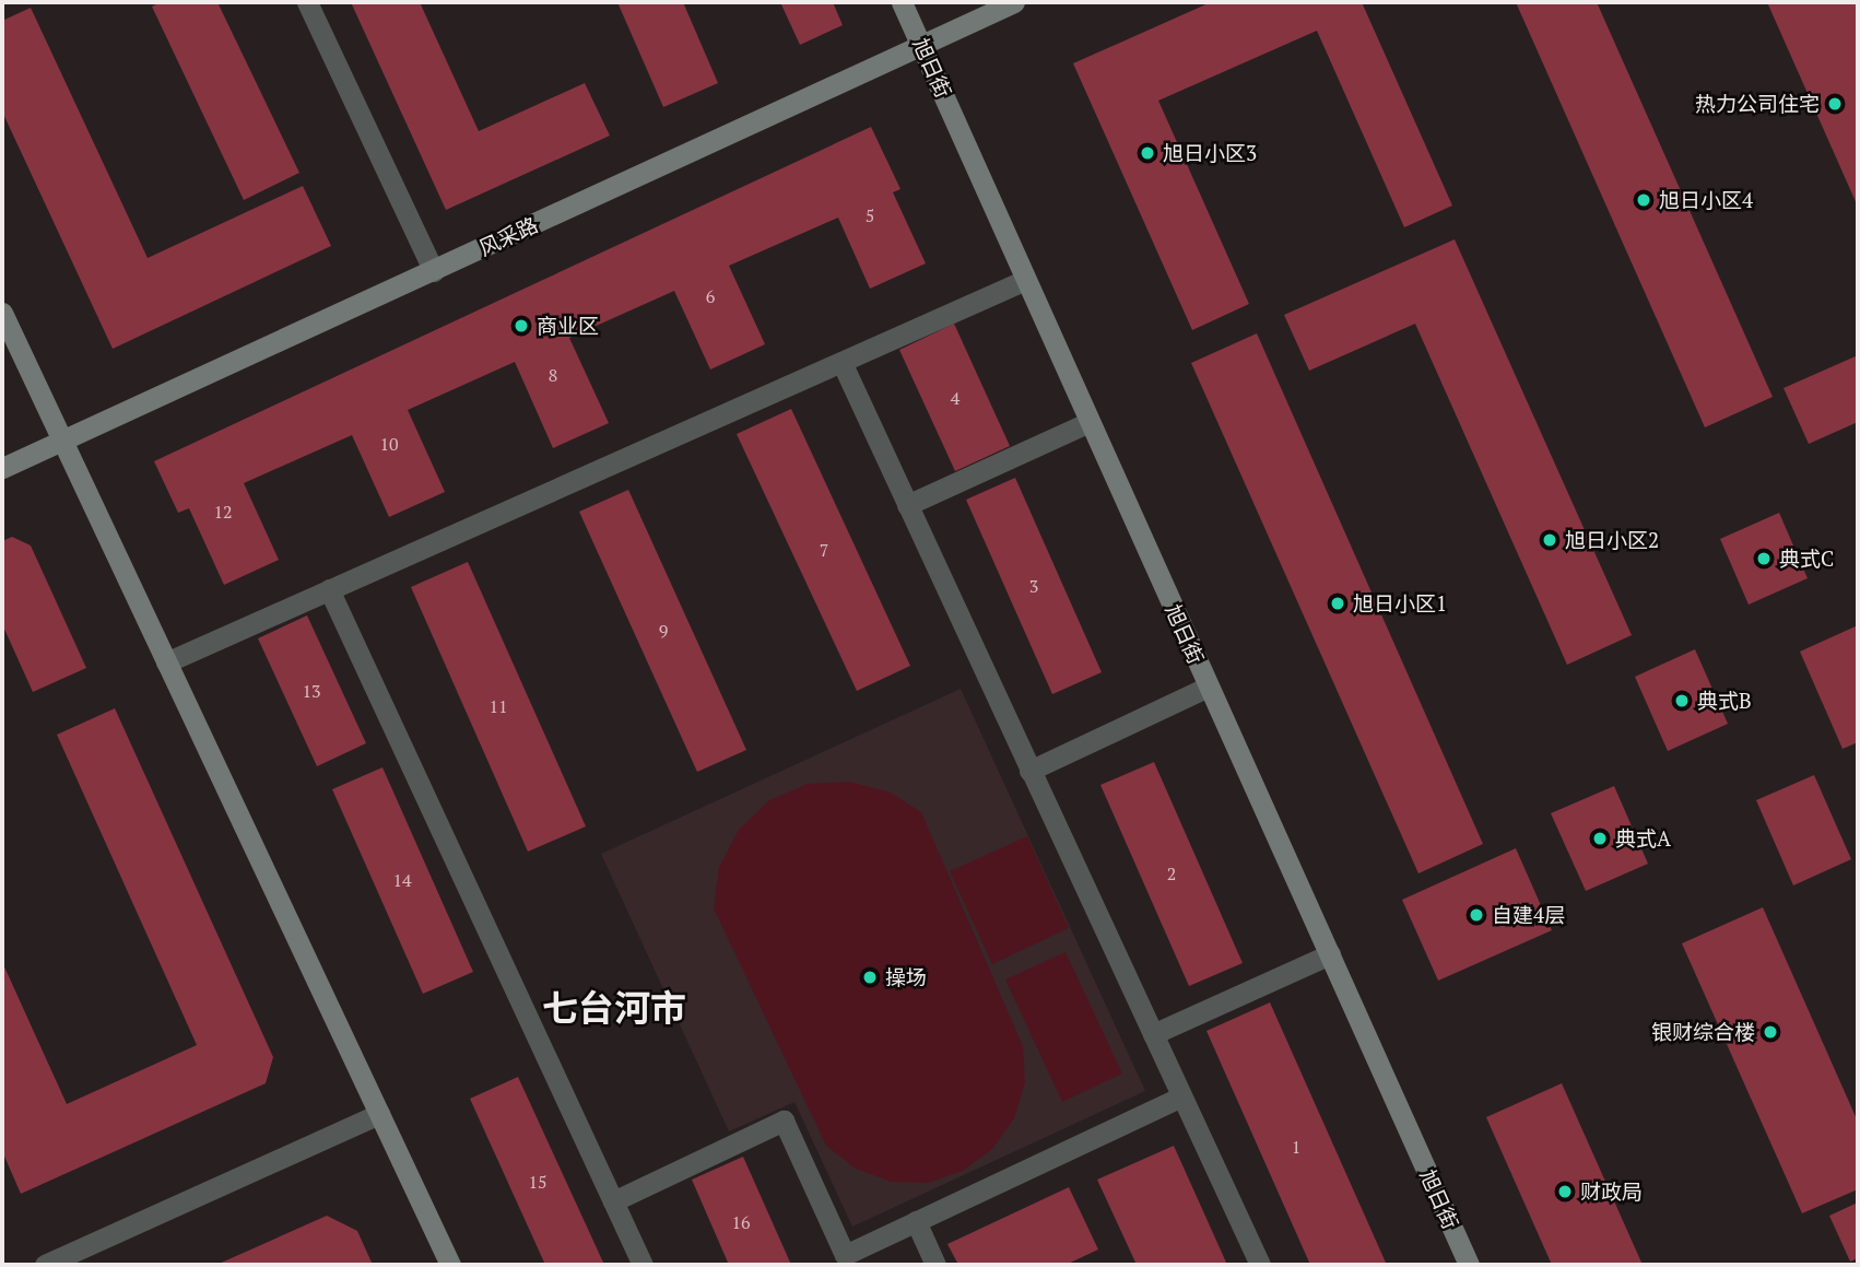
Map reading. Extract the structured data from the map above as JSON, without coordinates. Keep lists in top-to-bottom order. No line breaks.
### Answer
{"streets":{"main road":["旭日街","风采路"]},"crossings":[["旭日街","风采路"]],"districts":["七台河市"],"places":["热力公司住宅","旭日小区3","旭日小区4","商业区","旭日小区2","典式C","旭日小区1","典式B","典式A","自建4层","操场","银财综合楼","财政局"],"house_numbers":["5","6","8","4","10","12","7","3","9","13","11","2","14","1","15","16"]}
